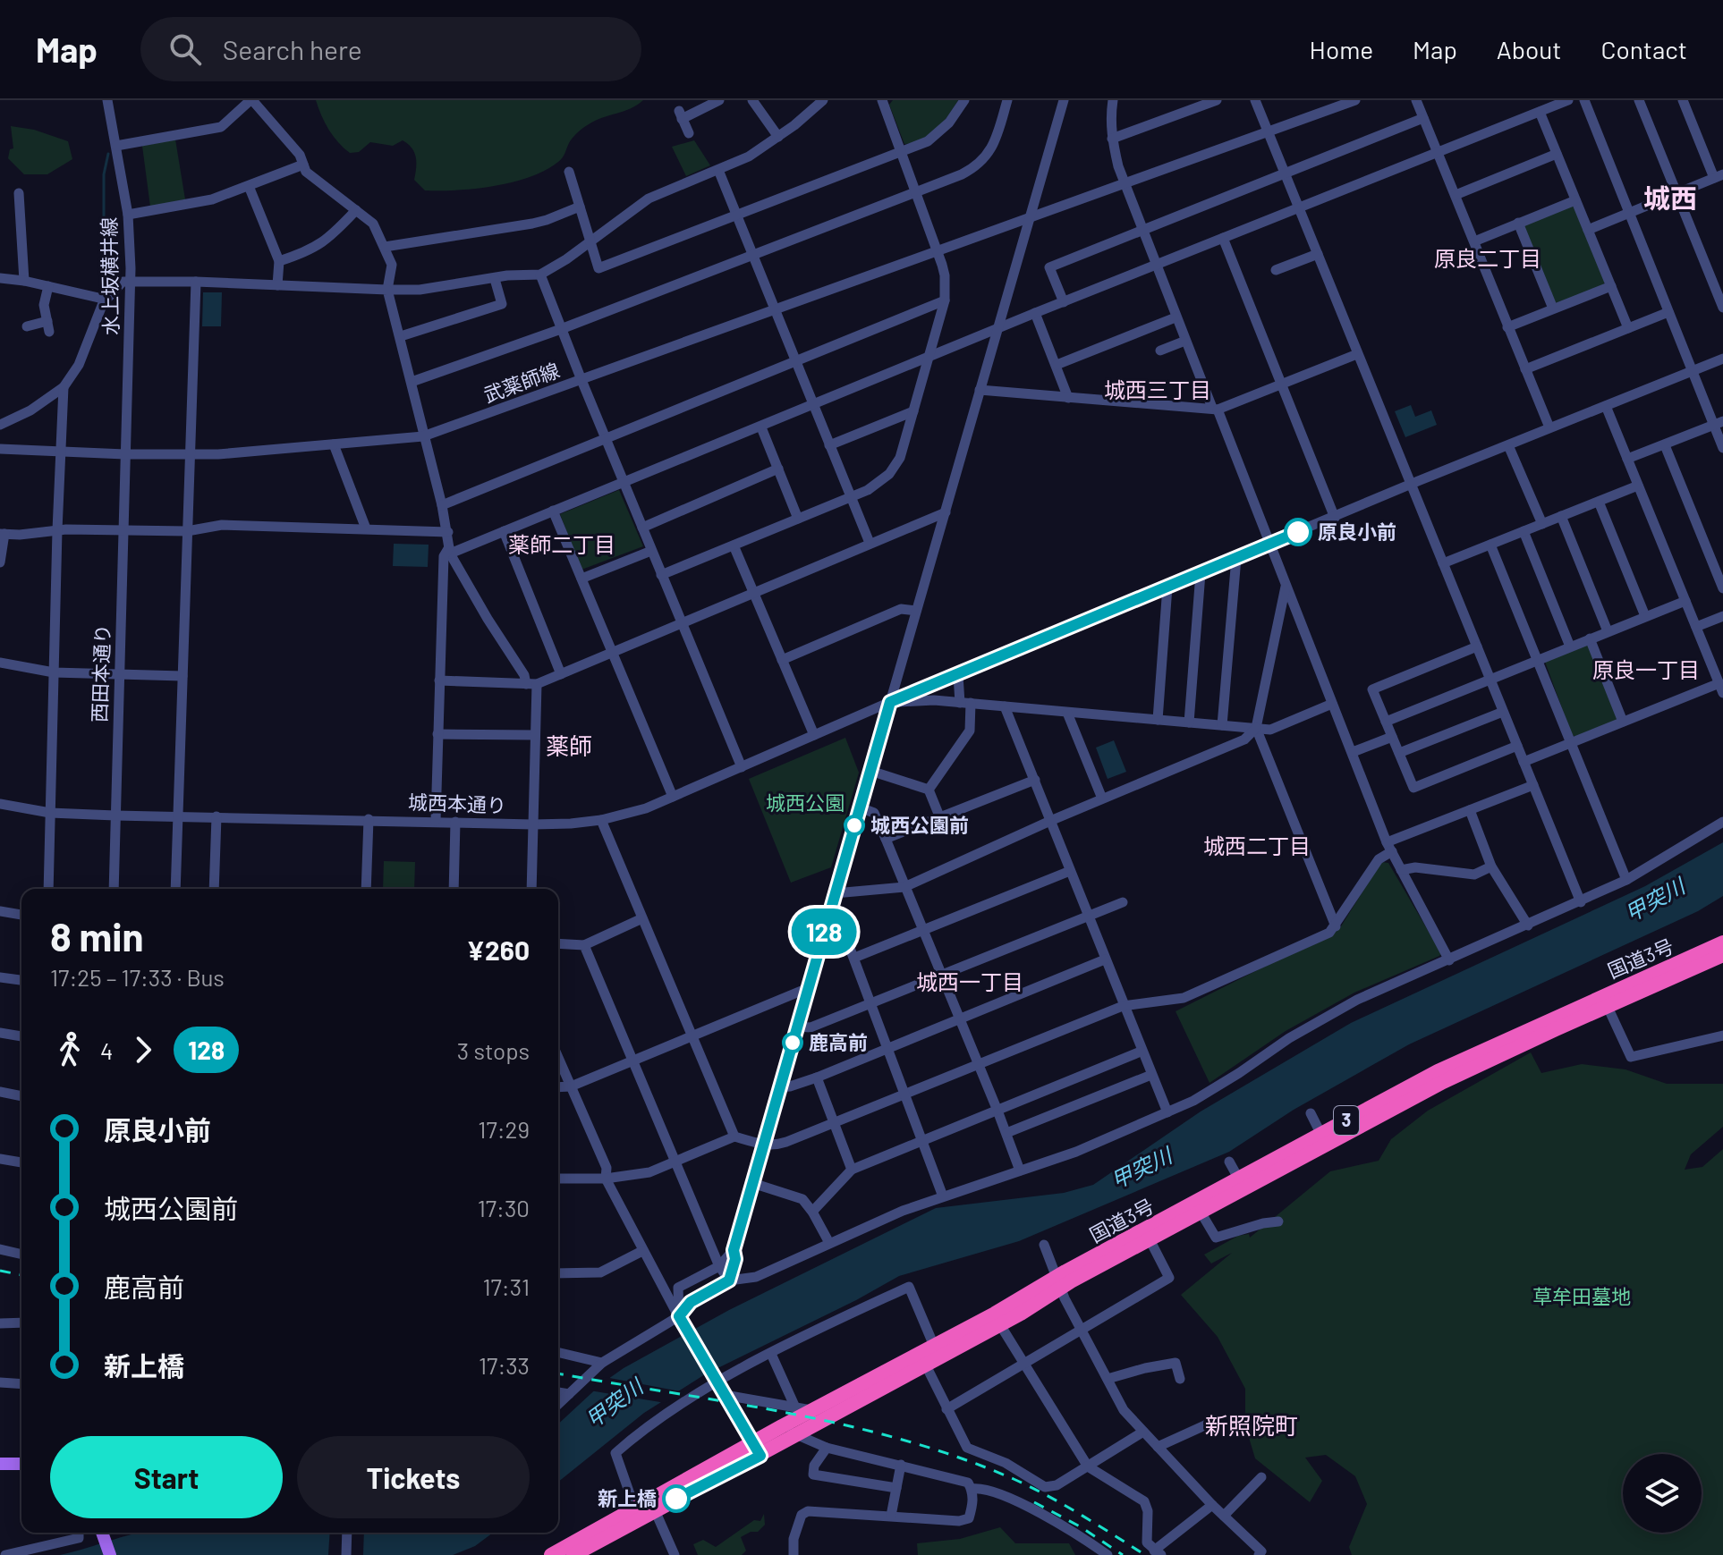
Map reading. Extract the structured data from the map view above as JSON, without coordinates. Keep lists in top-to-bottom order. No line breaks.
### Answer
{"streets":{"highway":["国道3号","3"],"street":["水上坂横井線","武薬師線","西田本通り","城西本通り"]},"crossings":[["水上坂横井線","武薬師線"],["水上坂横井線","西田本通り"],["武薬師線","西田本通り"],["西田本通り","城西本通り"]],"districts":["城西","原良二丁目","城西三丁目","薬師二丁目","原良一丁目","薬師","城西二丁目","城西一丁目","新照院町"],"water":["甲突川"],"parks":["城西公園","草牟田墓地"],"places":["原良小前","城西公園前","鹿高前","新上橋"],"lines":["bus line 128"],"page":{"header":"Map","search":"Search here","nav":["Home","Map","About","Contact"],"on_map":"128","heading":["8 min","17:25 – 17:33 · Bus","¥260"],"legs":["4","128","3 stops"],"list":[{"name":"原良小前","value":"17:29"},{"name":"城西公園前","value":"17:30"},{"name":"鹿高前","value":"17:31"},{"name":"新上橋","value":"17:33"}],"buttons":["Start","Tickets"]}}
